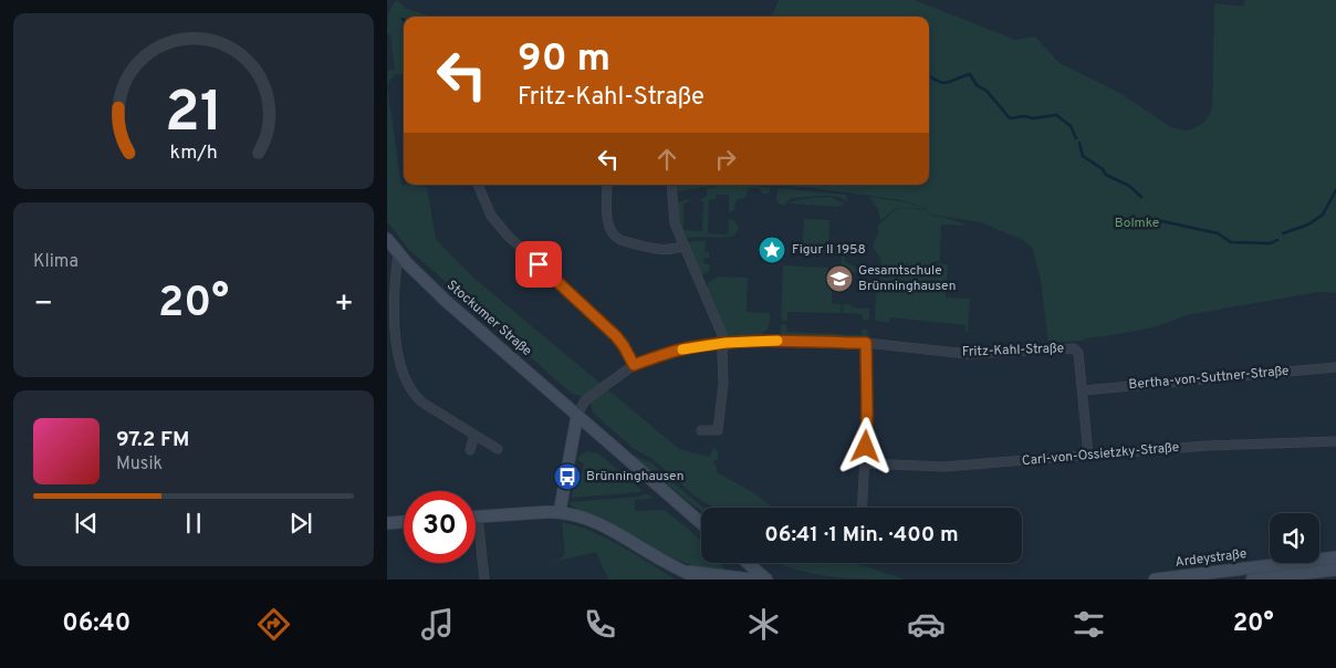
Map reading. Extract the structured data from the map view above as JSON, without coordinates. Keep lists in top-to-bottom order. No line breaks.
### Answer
{"streets":{"main road":["Stockumer Straße","Ardeystraße"],"street":["Fritz-Kahl-Straße","Bertha-von-Suttner-Straße","Carl-von-Ossietzky-Straße"]},"crossings":[["Stockumer Straße","Fritz-Kahl-Straße"],["Fritz-Kahl-Straße","Bertha-von-Suttner-Straße"]],"parks":["Bolmke"],"places":{"place":["Figur II 1958"],"school or university":["Gesamtschule Brünninghausen"],"bus stop":["Brünninghausen"]},"page":{"turn":["90 m","Fritz-Kahl-Straße"],"tile":"Klima","heat":["−","20°","+"],"song":["97.2 FM","Musik"],"limit":"30","trip":"06:41 · 1 Min. · 400 m","tabs":["06:40","20°"],"gauge":["21","km/h"]}}
